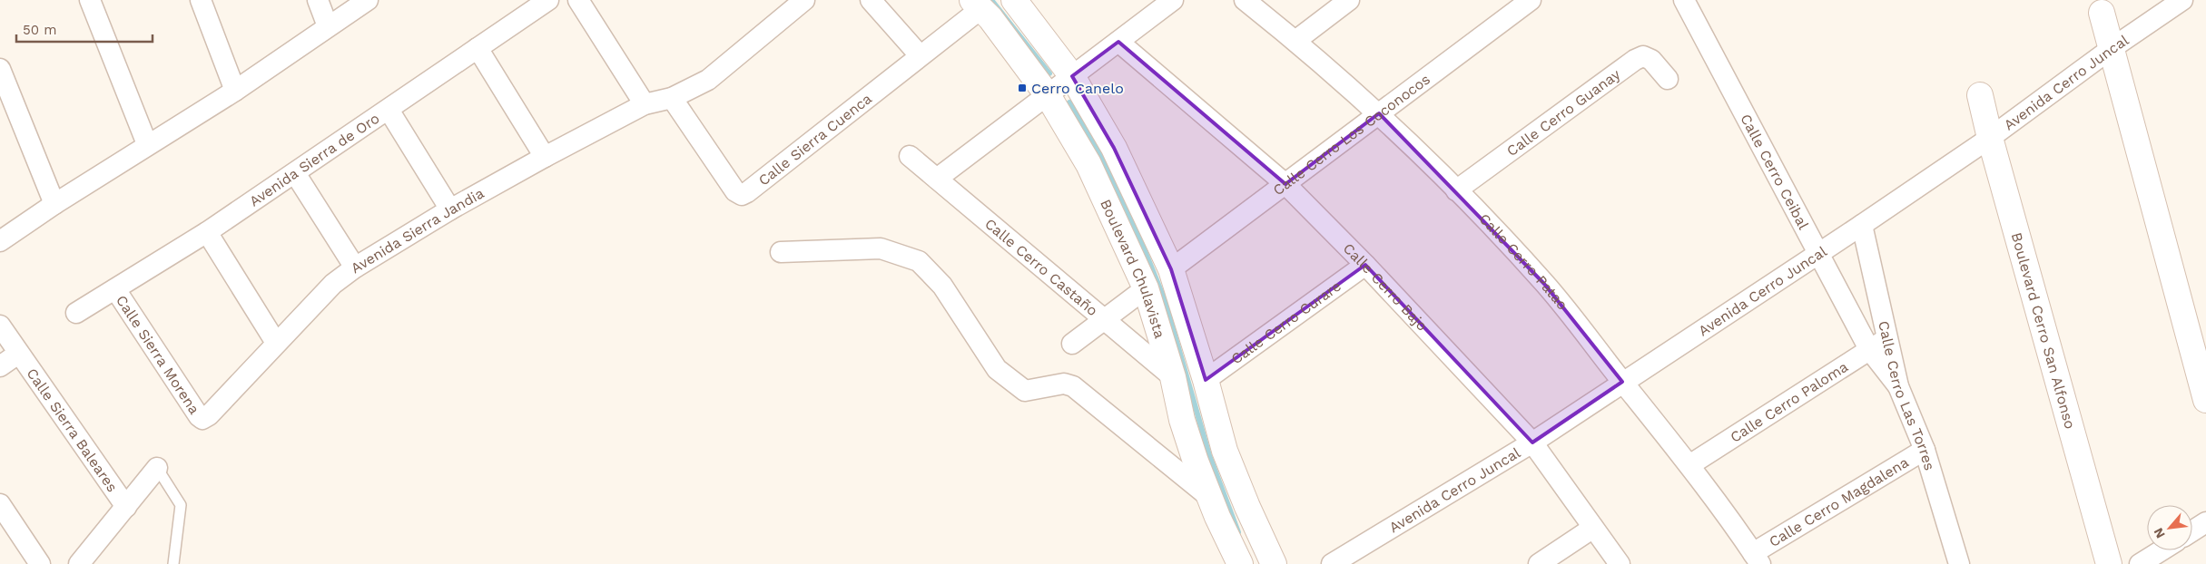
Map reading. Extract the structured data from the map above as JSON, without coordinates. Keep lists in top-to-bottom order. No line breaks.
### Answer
{"streets":{"street":["Avenida Cerro Juncal","Calle Cerro Guanay","Calle Cerro Los Coconocos","Calle Sierra Cuenca","Avenida Sierra de Oro","Calle Cerro Ceibal","Avenida Sierra Jandia","Calle Cerro Patao","Calle Cerro Castaño","Boulevard Chulavista","Calle Cerro Bajo","Calle Cerro Curare","Boulevard Cerro San Alfonso","Calle Sierra Morena","Calle Cerro Las Torres","Calle Cerro Paloma","Calle Sierra Baleares","Calle Cerro Magdalena"]},"crossings":[["Avenida Cerro Juncal","Calle Cerro Ceibal"],["Avenida Cerro Juncal","Calle Cerro Patao"],["Avenida Cerro Juncal","Calle Cerro Bajo"],["Avenida Cerro Juncal","Boulevard Cerro San Alfonso"],["Avenida Cerro Juncal","Calle Cerro Las Torres"],["Calle Cerro Guanay","Calle Cerro Patao"],["Calle Cerro Los Coconocos","Calle Cerro Patao"],["Calle Cerro Los Coconocos","Calle Cerro Bajo"],["Calle Sierra Cuenca","Avenida Sierra Jandia"],["Calle Sierra Cuenca","Boulevard Chulavista"],["Avenida Sierra de Oro","Calle Sierra Morena"],["Calle Cerro Ceibal","Calle Cerro Las Torres"],["Calle Cerro Ceibal","Calle Cerro Paloma"],["Avenida Sierra Jandia","Calle Sierra Morena"],["Calle Cerro Patao","Calle Cerro Paloma"],["Calle Cerro Patao","Calle Cerro Magdalena"],["Calle Cerro Castaño","Boulevard Chulavista"],["Calle Cerro Bajo","Calle Cerro Curare"],["Calle Cerro Las Torres","Calle Cerro Paloma"],["Calle Cerro Las Torres","Calle Cerro Magdalena"]],"places":{"transit":["Cerro Canelo"]},"scale_bar":"50 m","north":"bottom left"}
